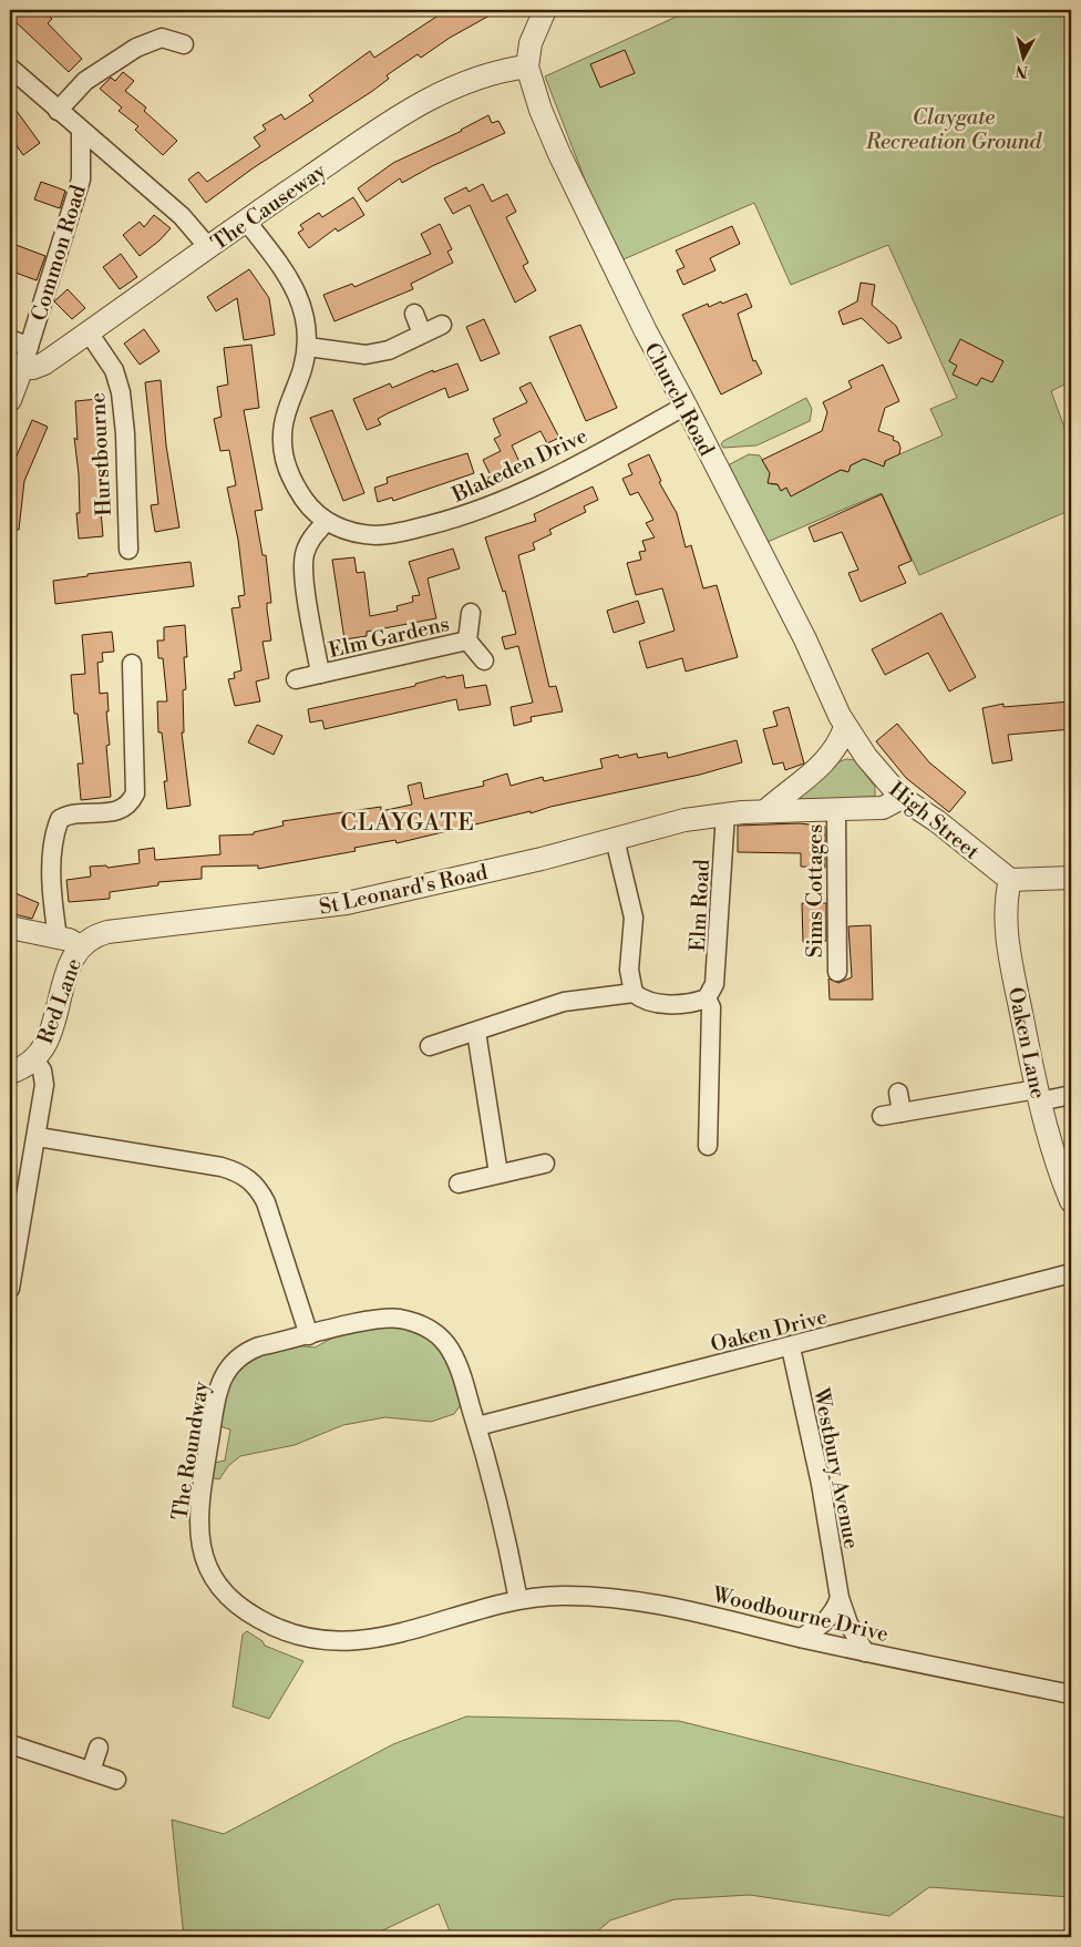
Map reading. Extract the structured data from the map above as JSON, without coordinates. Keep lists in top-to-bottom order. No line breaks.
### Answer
{"streets":{"street":["The Causeway","Common Road","Church Road","Hurstbourne","Blakeden Drive","Elm Gardens","High Street","St Leonard's Road","Sims Cottages","Elm Road","Red Lane","Oaken Lane","Oaken Drive","The Roundway","Westbury Avenue","Woodbourne Drive"]},"crossings":[["The Causeway","Common Road"],["The Causeway","Church Road"],["The Causeway","Hurstbourne"],["The Causeway","Blakeden Drive"],["Church Road","Blakeden Drive"],["Church Road","High Street"],["Blakeden Drive","Elm Gardens"],["High Street","St Leonard's Road"],["High Street","Oaken Lane"],["St Leonard's Road","Sims Cottages"],["St Leonard's Road","Elm Road"],["St Leonard's Road","Red Lane"],["Oaken Drive","The Roundway"],["Oaken Drive","Westbury Avenue"],["The Roundway","Woodbourne Drive"],["Westbury Avenue","Woodbourne Drive"]],"districts":["CLAYGATE"],"parks":["Claygate Recreation Ground"],"north":"bottom"}
